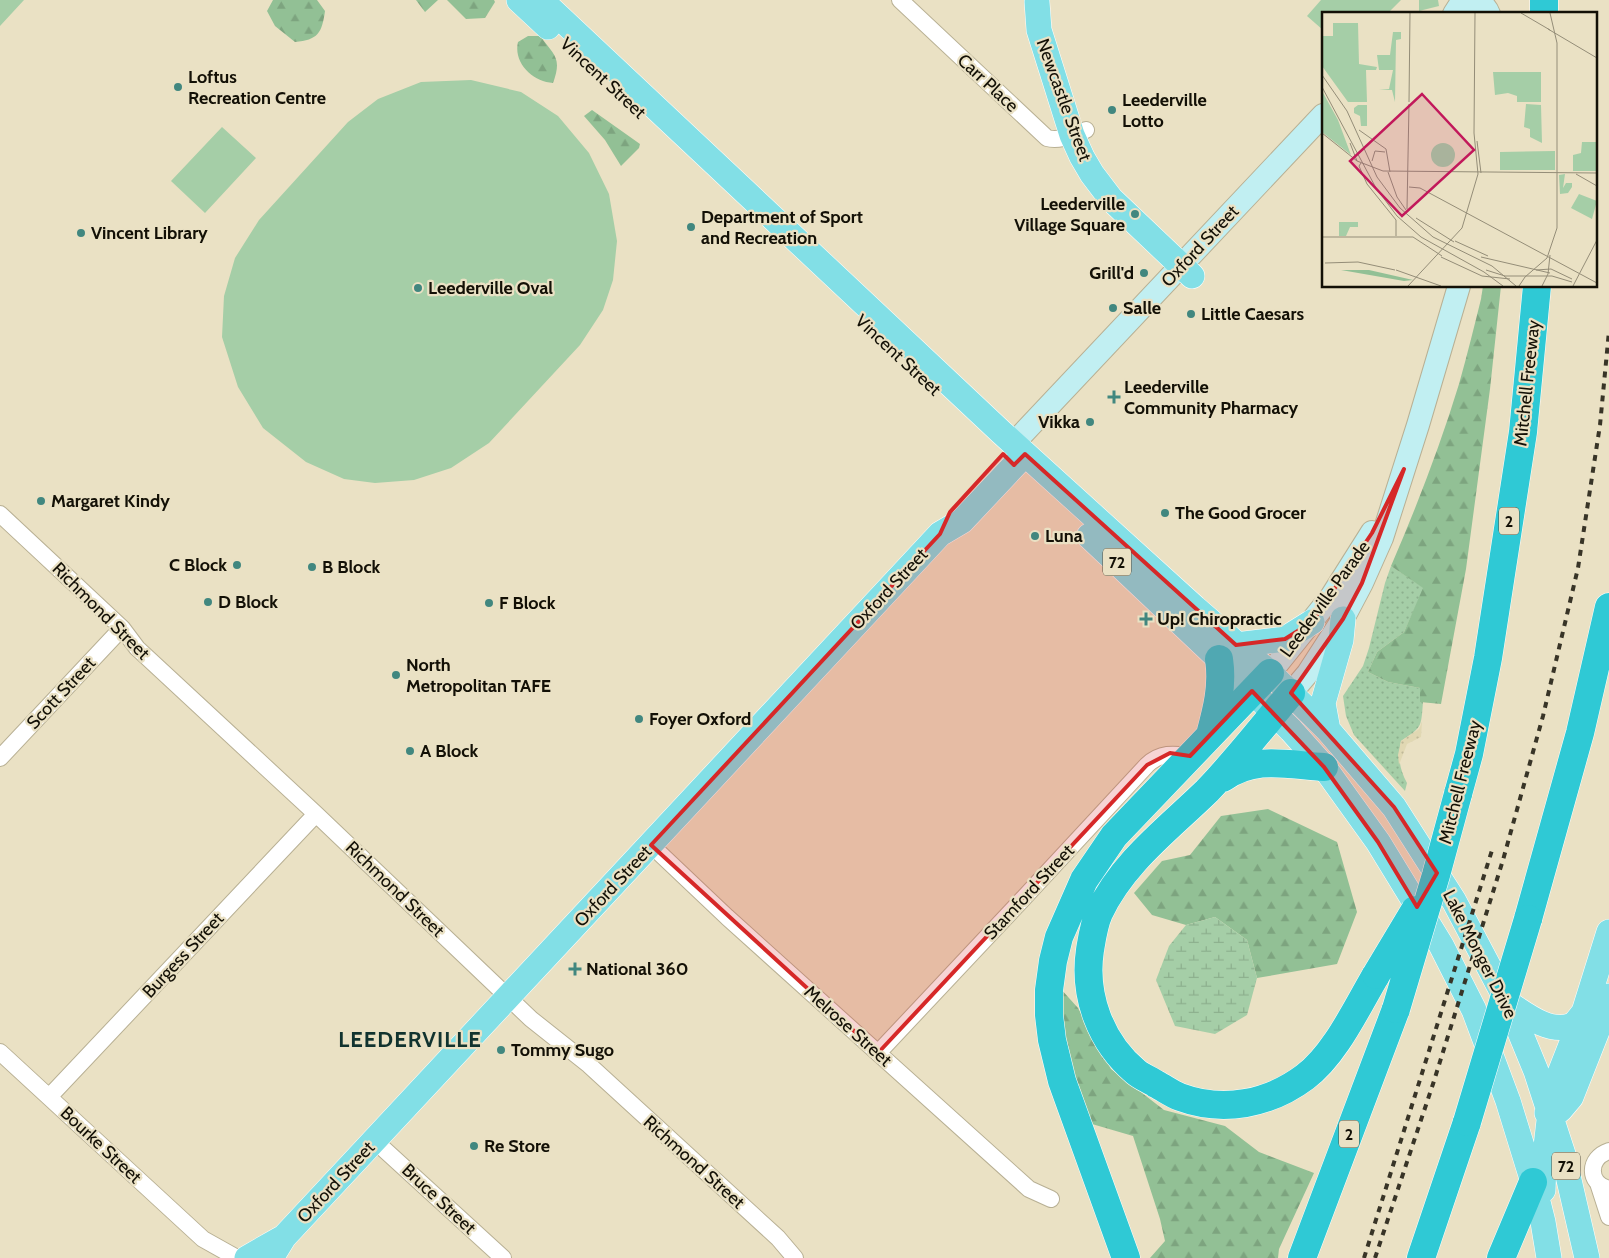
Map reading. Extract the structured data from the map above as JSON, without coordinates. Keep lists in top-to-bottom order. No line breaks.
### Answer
{"streets":{"highway":["Mitchell Freeway","2"],"main road":["Vincent Street","Newcastle Street","Oxford Street","72","Leederville Parade","Lake Monger Drive"],"street":["Carr Place","Richmond Street","Scott Street","Stamford Street","Burgess Street","Melrose Street","Bourke Street","Bruce Street"]},"crossings":[["Vincent Street","Oxford Street"],["Vincent Street","Leederville Parade"],["Vincent Street","Lake Monger Drive"],["Carr Place","Newcastle Street"],["Newcastle Street","Oxford Street"],["Oxford Street","Richmond Street"],["Oxford Street","Melrose Street"],["Oxford Street","Bruce Street"],["Leederville Parade","Lake Monger Drive"],["Richmond Street","Scott Street"],["Richmond Street","Burgess Street"],["Stamford Street","Melrose Street"],["Burgess Street","Bourke Street"]],"districts":["LEEDERVILLE"],"places":{"other":["Loftus Recreation Centre","Leederville Lotto","Leederville Village Square","Department of Sport and Recreation","Vincent Library","Grill'd","Leederville Oval","Salle","Little Caesars","Vikka","Margaret Kindy","The Good Grocer","Luna","C Block","B Block","D Block","F Block","North Metropolitan TAFE","Foyer Oxford","A Block","Tommy Sugo","Re Store"],"health":["Leederville Community Pharmacy","Up! Chiropractic","National 360"]}}
